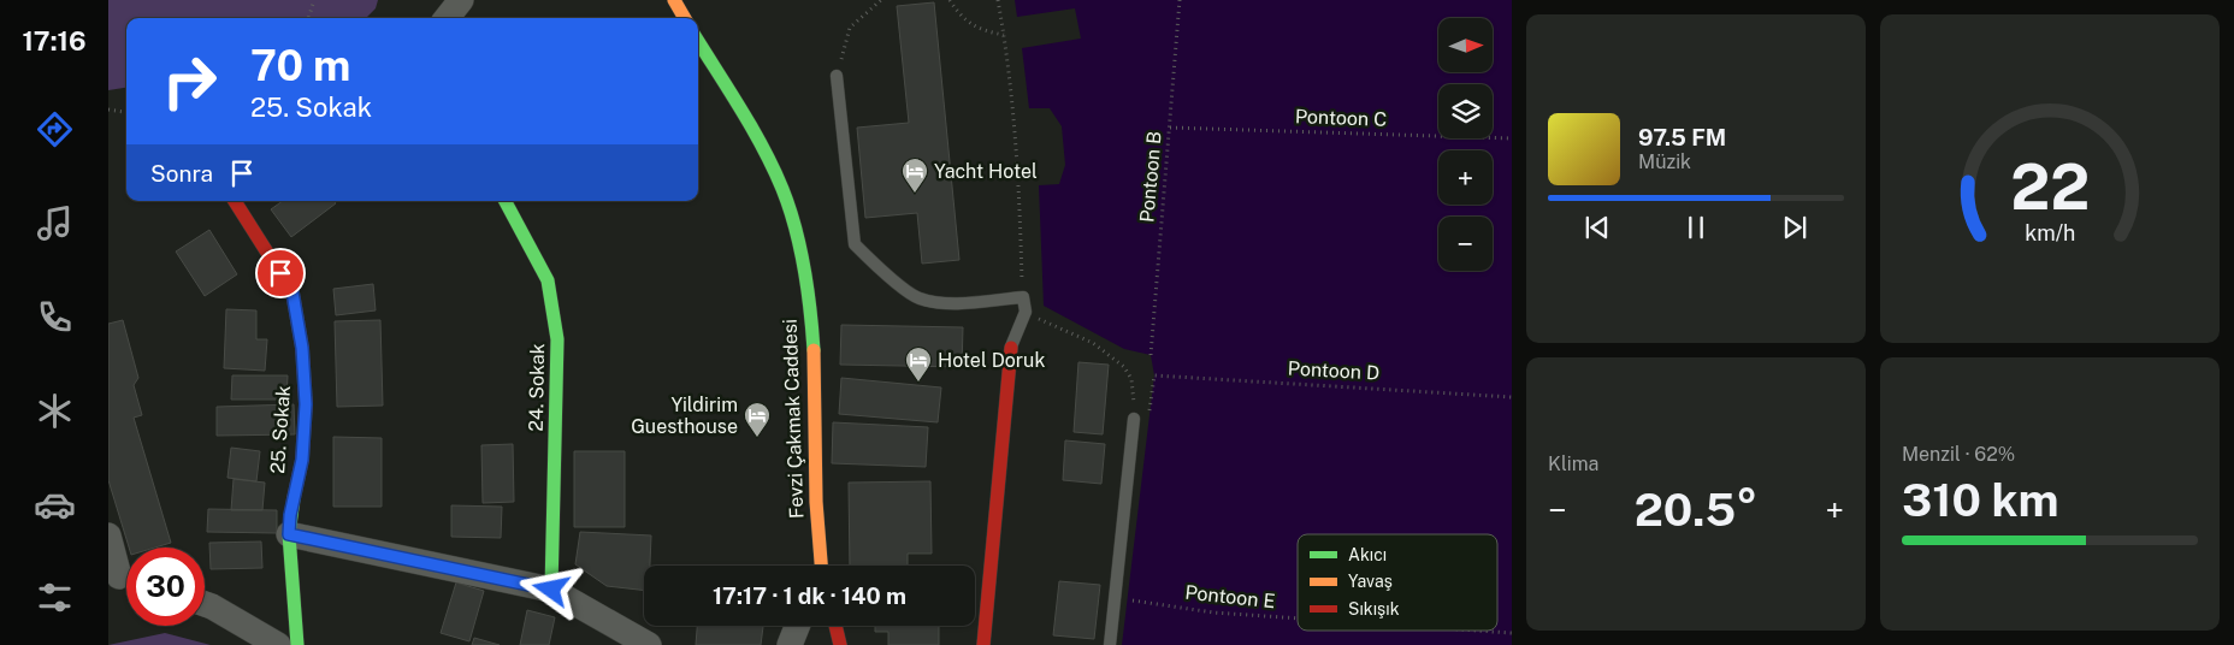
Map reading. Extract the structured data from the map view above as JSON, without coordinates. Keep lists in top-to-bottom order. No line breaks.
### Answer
{"streets":{"street":["24. Sokak","Fevzi Çakmak Caddesi","25. Sokak"],"path":["Pontoon C","Pontoon B","Pontoon D","Pontoon E"]},"crossings":[["Pontoon C","Pontoon B"]],"places":{"hotel":["Yacht Hotel","Hotel Doruk","Yildirim Guesthouse"]},"legend":["Akıcı","Yavaş","Sıkışık"],"north":"right","page":{"tabs":"17:16","map_buttons":["+","−"],"turn":["70 m","25. Sokak"],"song":["97.5 FM","Müzik"],"then":"Sonra","tile":["Klima",["Menzil · 62%","310 km"]],"heat":["−","20.5°","+"],"limit":"30","trip":"17:17 · 1 dk · 140 m","gauge":["22","km/h"]}}
